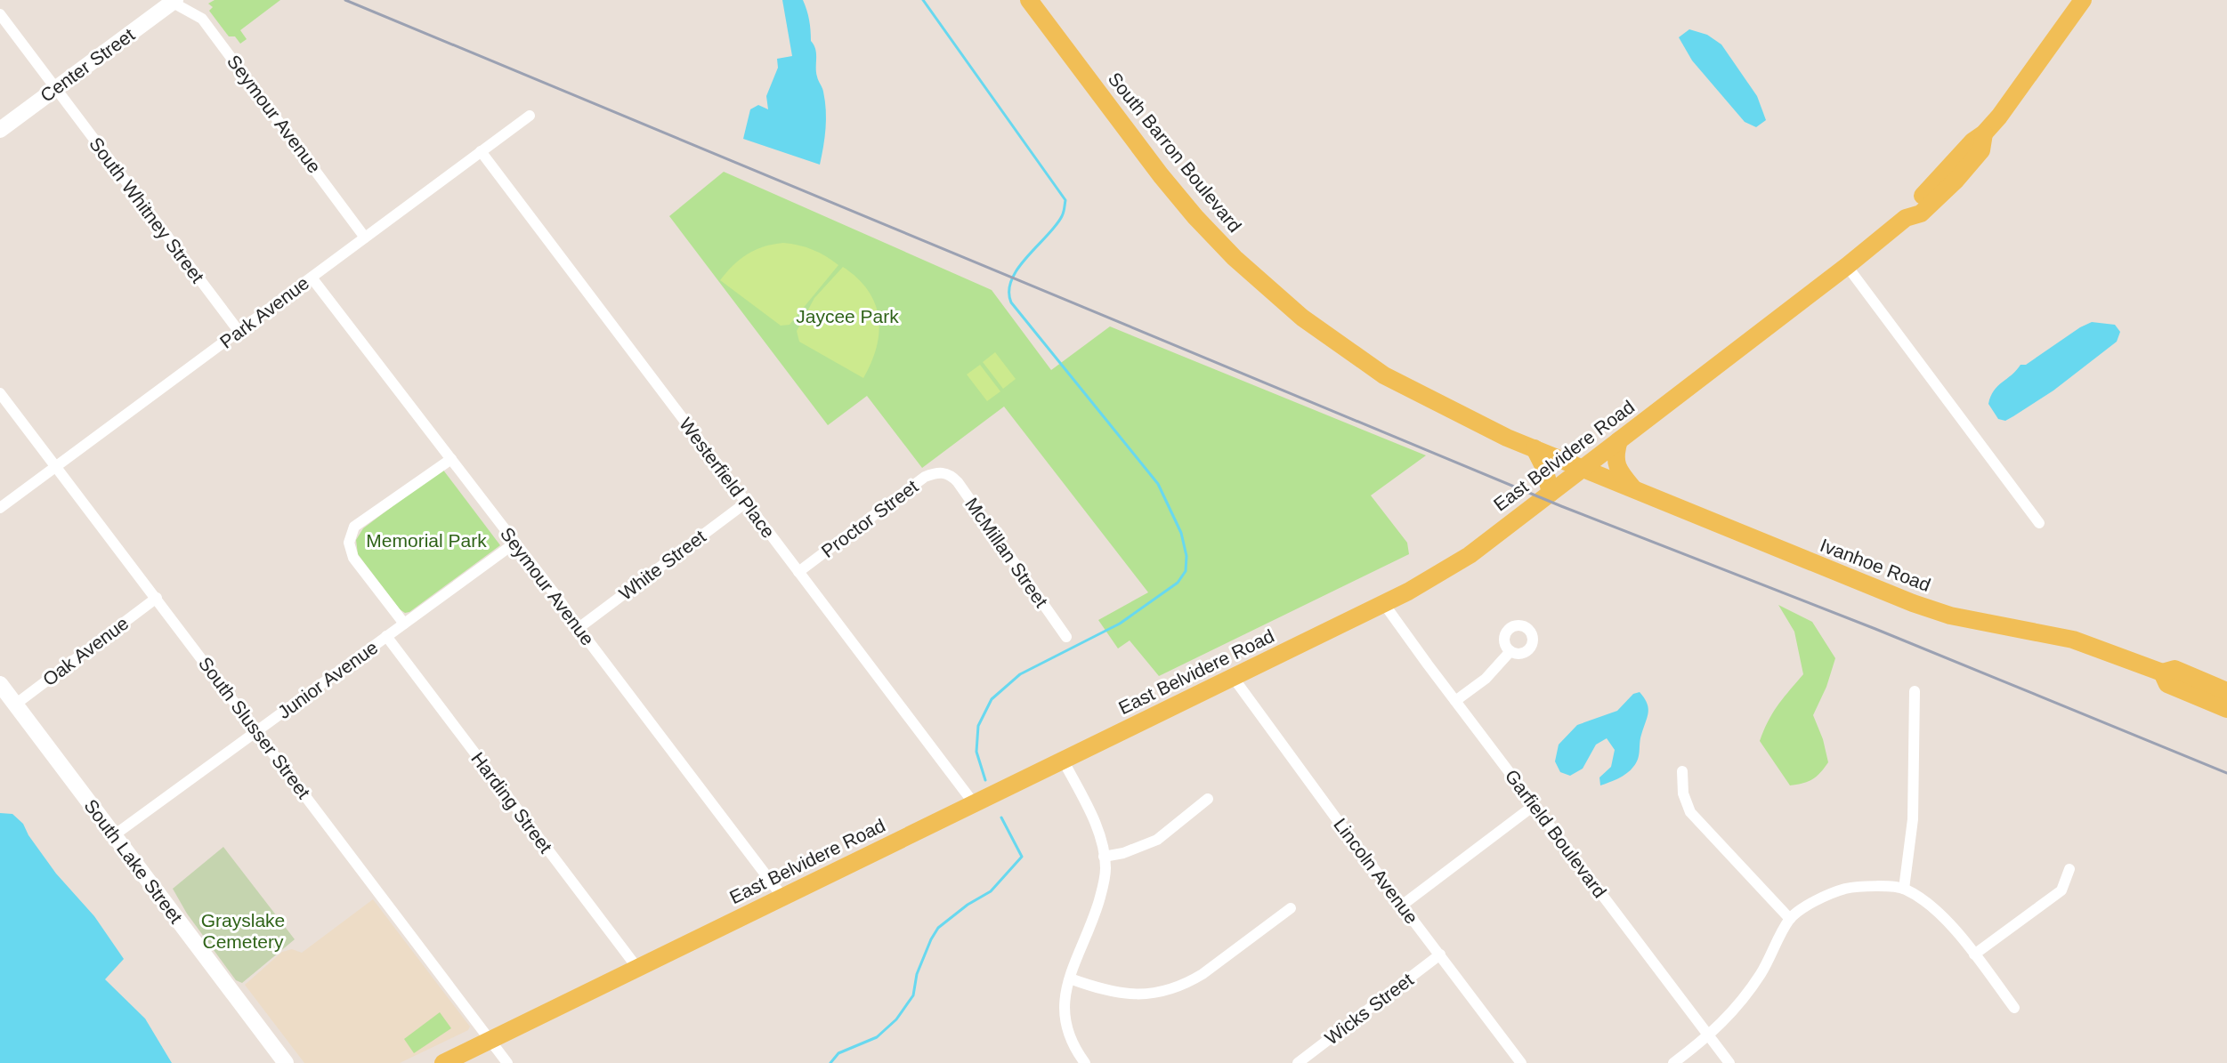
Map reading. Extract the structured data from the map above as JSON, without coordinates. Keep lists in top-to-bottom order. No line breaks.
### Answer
{"streets":{"main road":["South Barron Boulevard","East Belvidere Road","Ivanhoe Road"],"street":["Center Street","Seymour Avenue","South Whitney Street","Park Avenue","Westerfield Place","Proctor Street","McMillan Street","White Street","Oak Avenue","Junior Avenue","South Slusser Street","Harding Street","Garfield Boulevard","South Lake Street","Lincoln Avenue","Wicks Street"]},"crossings":[["Center Street","Seymour Avenue"],["Center Street","South Whitney Street"],["Seymour Avenue","Park Avenue"],["Seymour Avenue","East Belvidere Road"],["Seymour Avenue","White Street"],["Seymour Avenue","Junior Avenue"],["South Barron Boulevard","East Belvidere Road"],["South Barron Boulevard","Ivanhoe Road"],["South Whitney Street","Park Avenue"],["Park Avenue","Westerfield Place"],["Park Avenue","South Slusser Street"],["East Belvidere Road","Westerfield Place"],["East Belvidere Road","Ivanhoe Road"],["East Belvidere Road","South Slusser Street"],["East Belvidere Road","Harding Street"],["East Belvidere Road","Garfield Boulevard"],["East Belvidere Road","Lincoln Avenue"],["Westerfield Place","Proctor Street"],["Westerfield Place","White Street"],["Proctor Street","McMillan Street"],["Oak Avenue","South Slusser Street"],["Oak Avenue","South Lake Street"],["Junior Avenue","South Slusser Street"],["Junior Avenue","Harding Street"],["Junior Avenue","South Lake Street"],["Lincoln Avenue","Wicks Street"]],"parks":["Jaycee Park","Memorial Park","Grayslake Cemetery"]}
